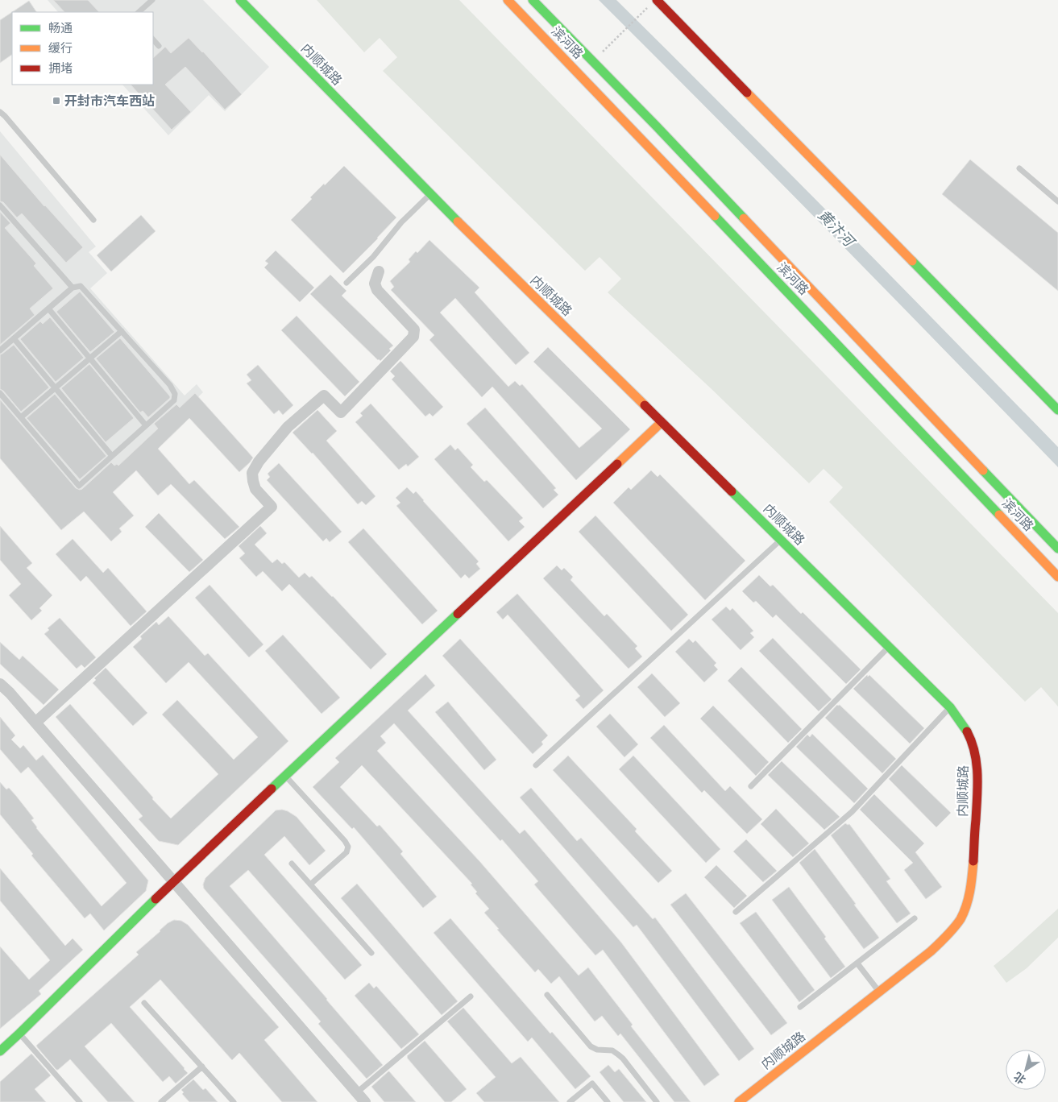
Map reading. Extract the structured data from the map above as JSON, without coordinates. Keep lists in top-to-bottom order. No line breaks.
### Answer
{"streets":{"street":["滨河路","内顺城路"]},"water":["黄汴河"],"places":{"transit":["开封市汽车西站"]},"legend":["畅通","缓行","拥堵"],"north":"bottom left"}
